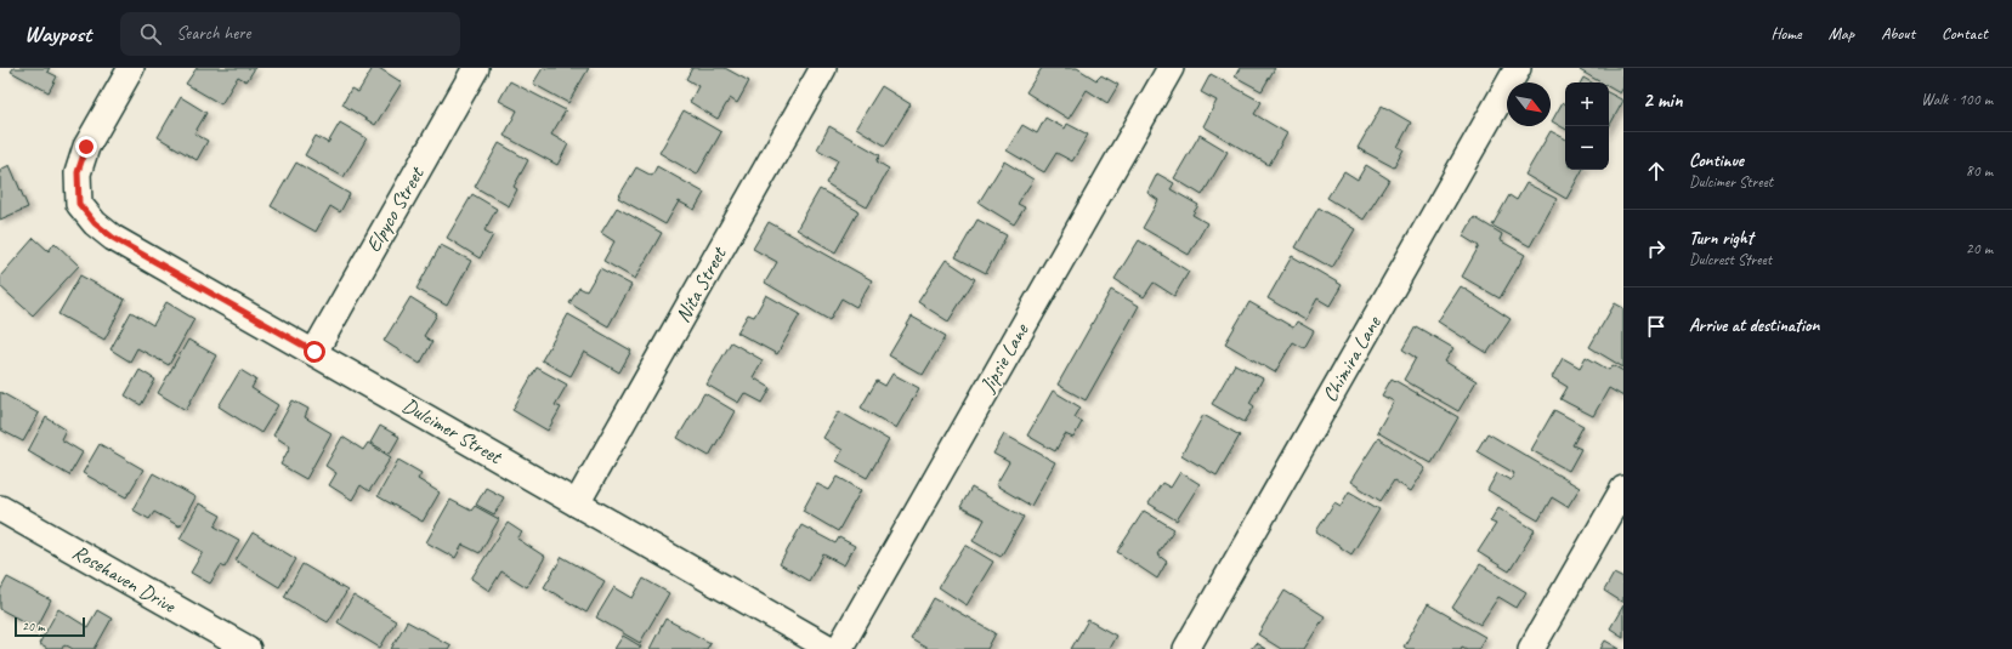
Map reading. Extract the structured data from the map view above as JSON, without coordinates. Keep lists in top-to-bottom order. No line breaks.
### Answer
{"streets":{"street":["Elpyco Street","Nita Street","Jipsie Lane","Chimira Lane","Dulcimer Street","Rosehaven Drive"]},"crossings":[["Elpyco Street","Dulcimer Street"],["Nita Street","Dulcimer Street"]],"scale_bar":"20 m","north":"bottom right","page":{"header":"Waypost","search":"Search here","nav":["Home","Map","About","Contact"],"heading":["2 min","Walk · 100 m"],"map_buttons":["+","−"],"list":[["Continue","Dulcimer Street","80 m"],["Turn right","Dulcrest Street","20 m"],"Arrive at destination"],"scale":"20 m"}}
